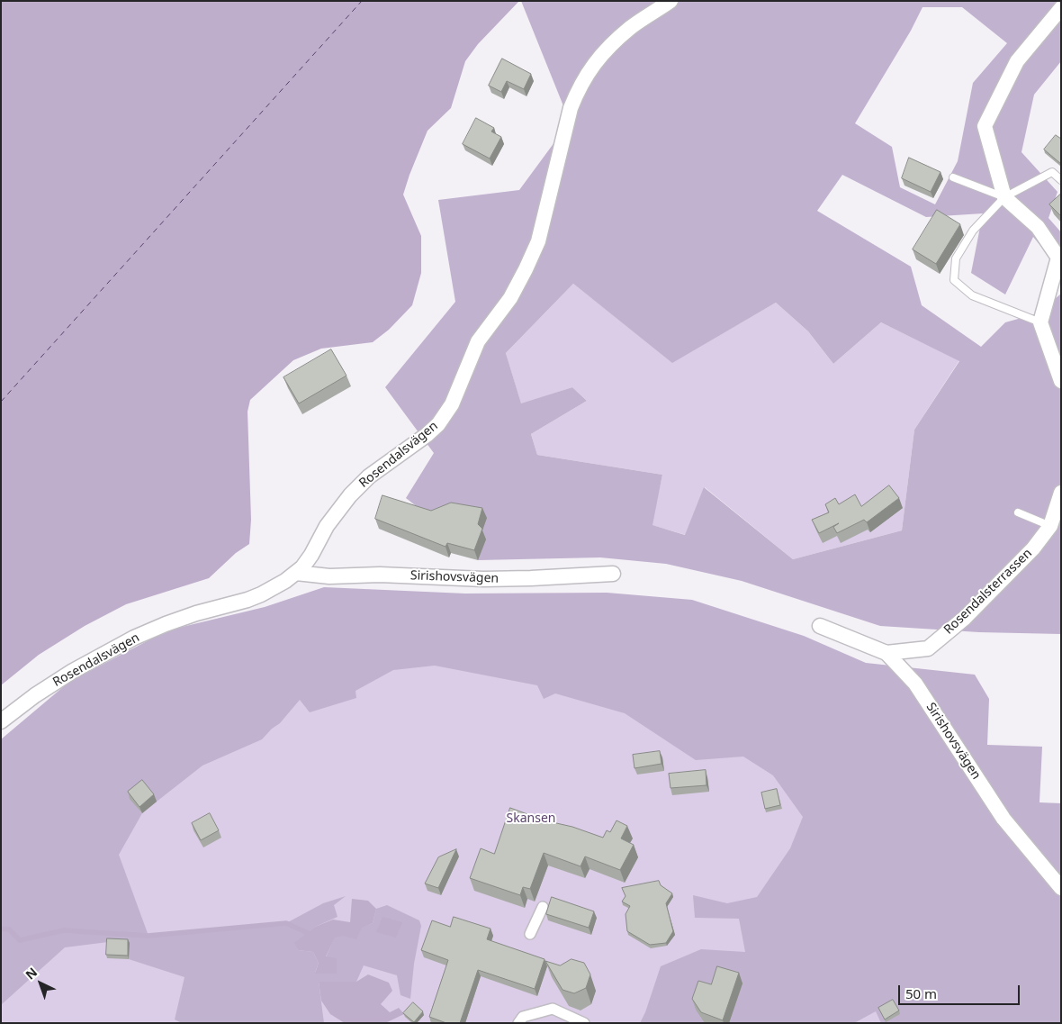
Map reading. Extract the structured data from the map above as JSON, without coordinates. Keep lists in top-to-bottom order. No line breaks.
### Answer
{"streets":{"street":["Rosendalsvägen","Sirishovsvägen","Rosendalsterrassen"]},"crossings":[["Rosendalsvägen","Sirishovsvägen"],["Sirishovsvägen","Rosendalsterrassen"]],"parks":["Skansen"],"scale_bar":"50 m","north":"top left"}
